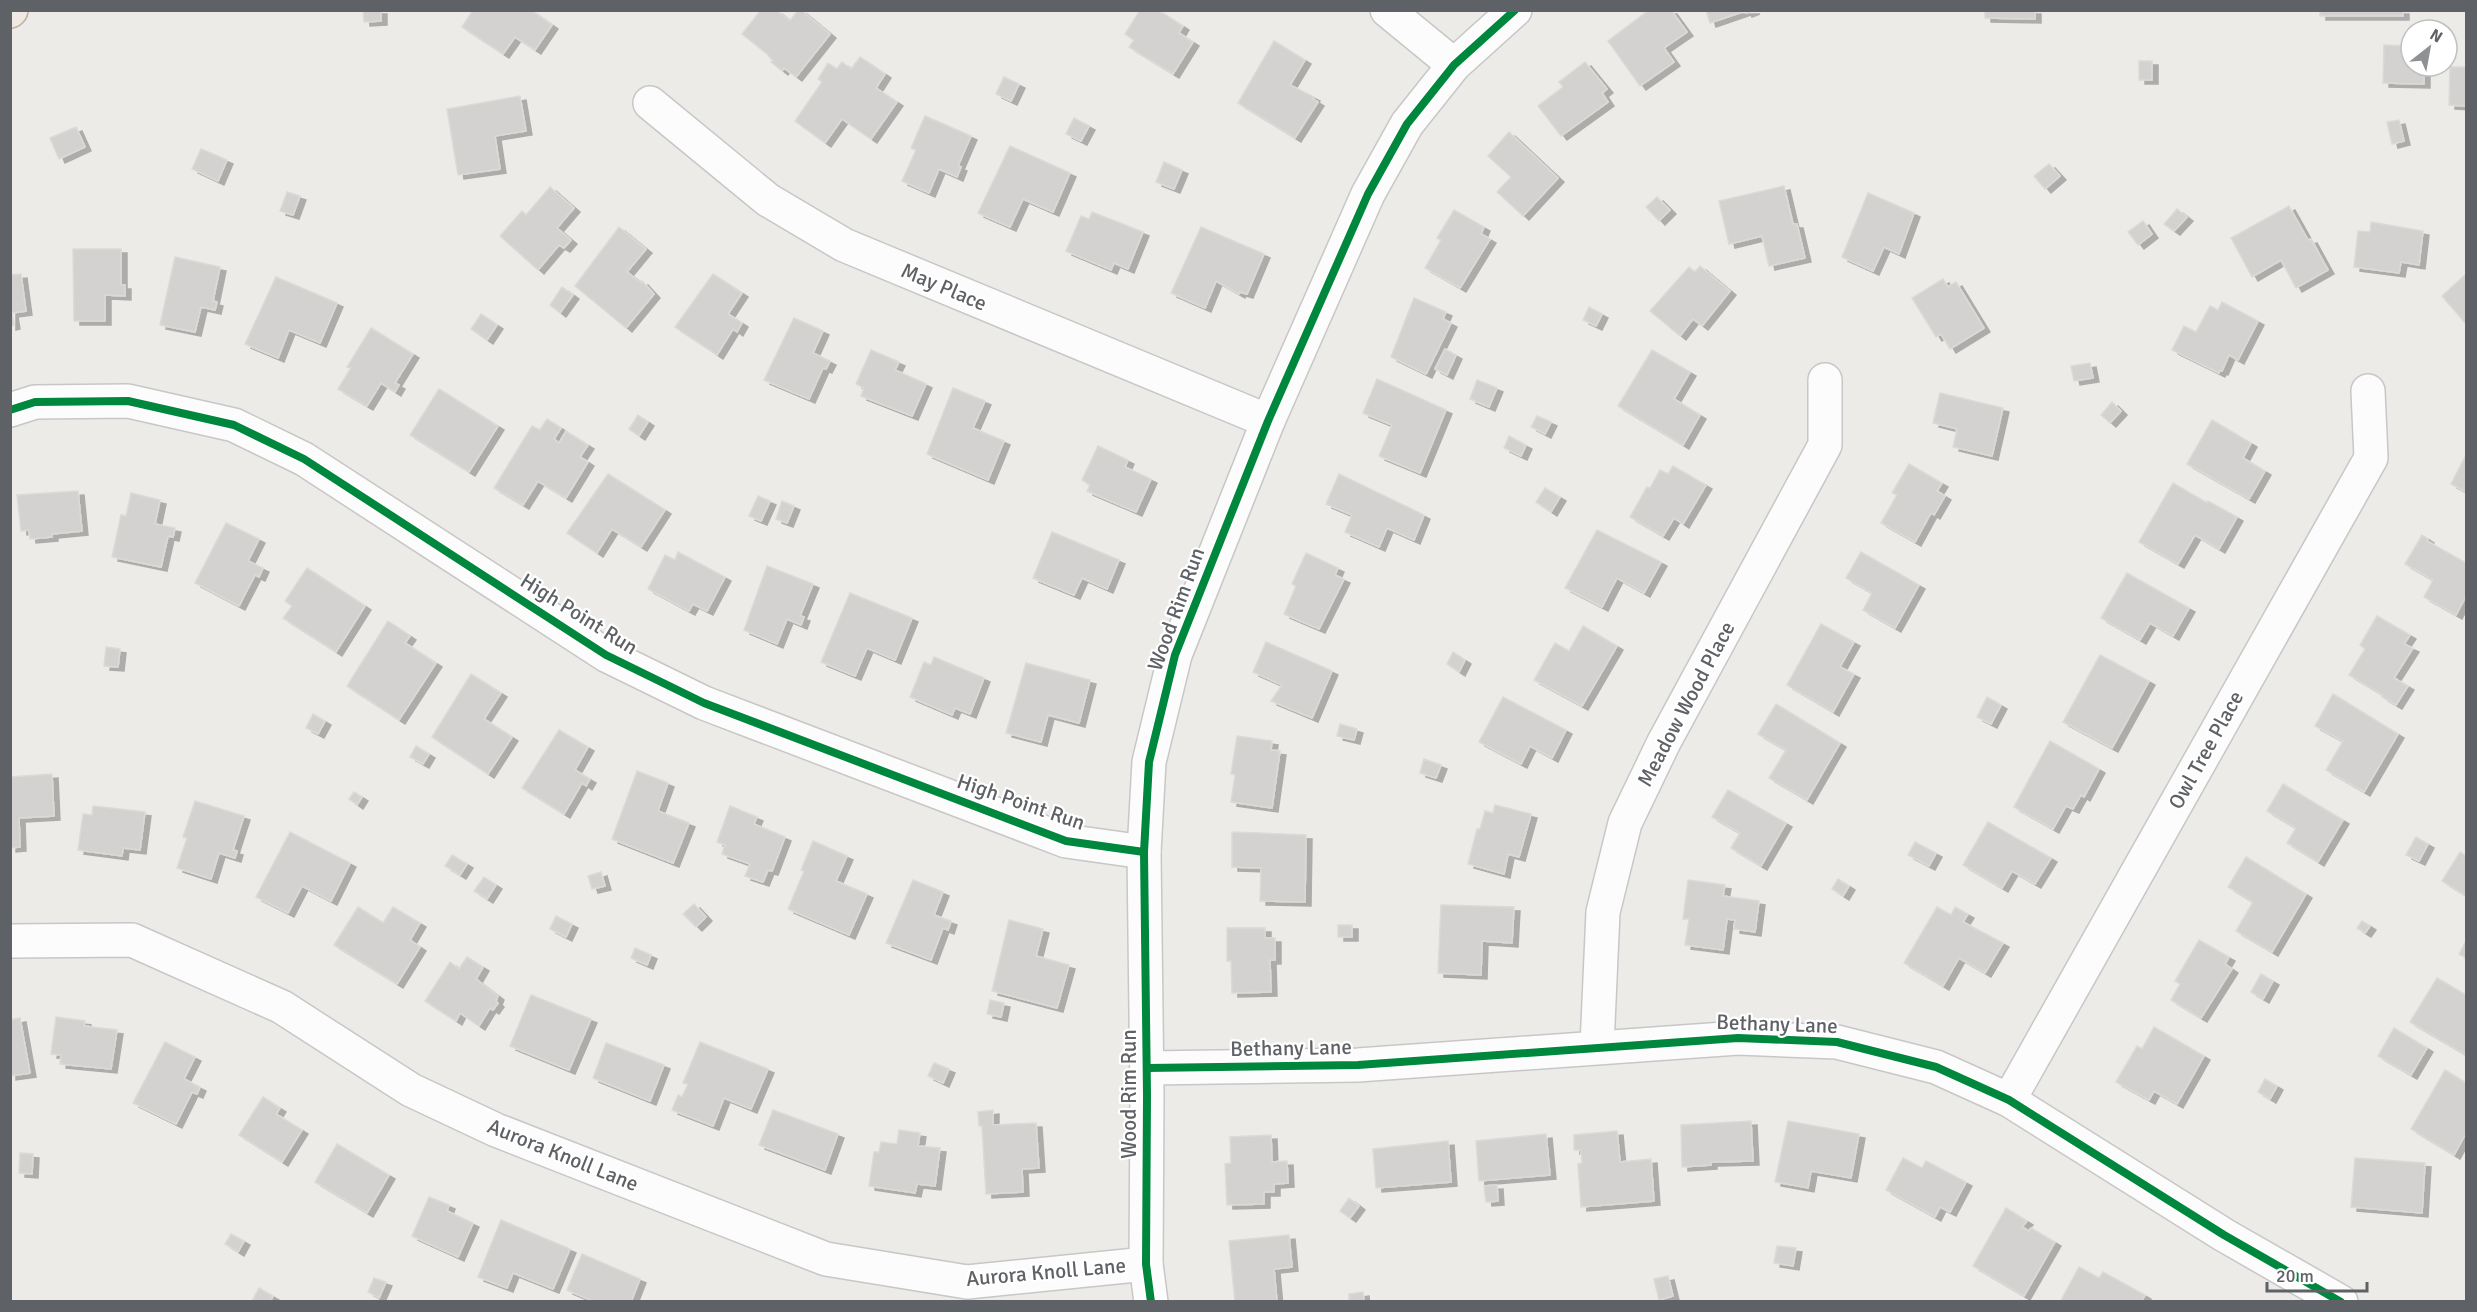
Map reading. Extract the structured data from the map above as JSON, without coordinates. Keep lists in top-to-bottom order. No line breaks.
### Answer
{"streets":{"street":["May Place","Wood Rim Run","High Point Run","Meadow Wood Place","Owl Tree Place","Bethany Lane","Aurora Knoll Lane"]},"crossings":[["May Place","Wood Rim Run"],["Wood Rim Run","High Point Run"],["Wood Rim Run","Bethany Lane"],["Wood Rim Run","Aurora Knoll Lane"],["Meadow Wood Place","Bethany Lane"],["Owl Tree Place","Bethany Lane"]],"scale_bar":"20 m","north":"top right"}
